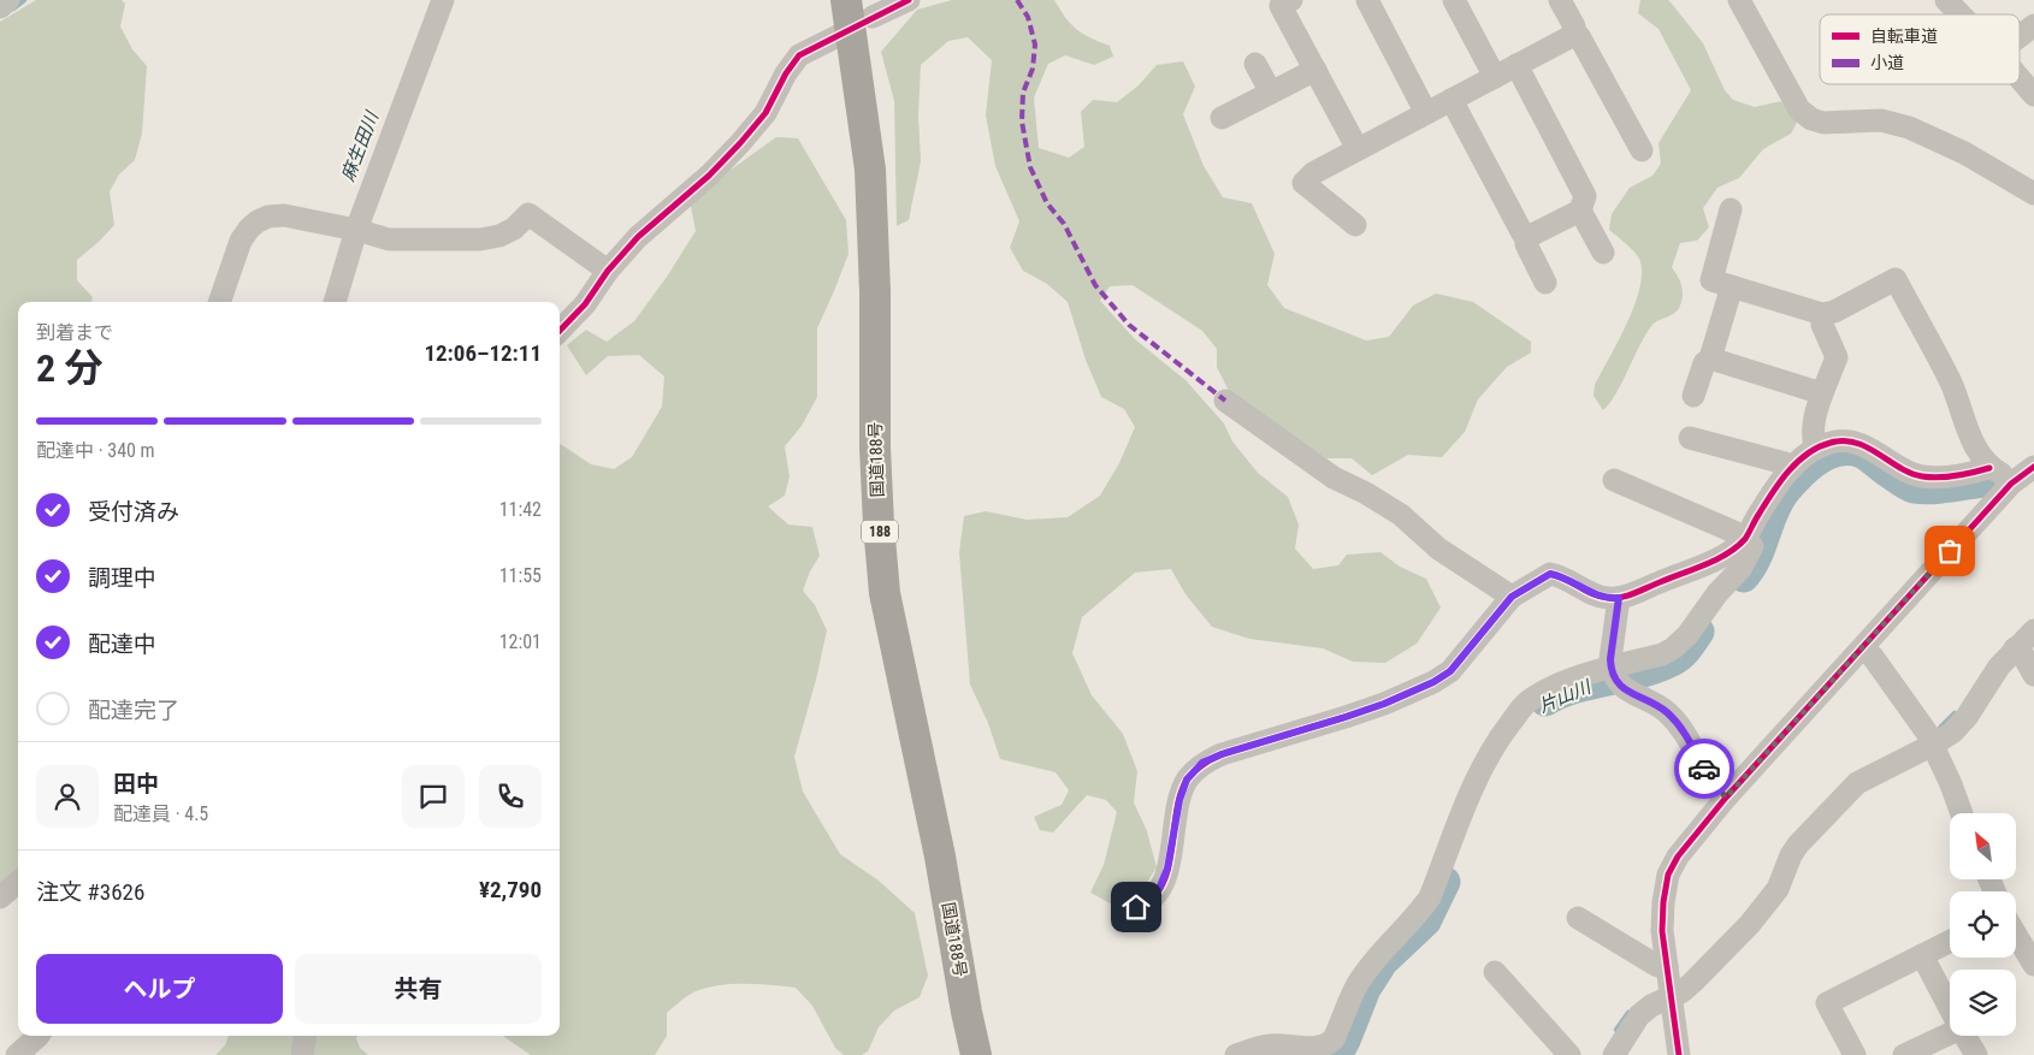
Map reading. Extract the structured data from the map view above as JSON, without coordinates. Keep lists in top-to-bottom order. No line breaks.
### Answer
{"streets":{"highway":["国道188号","188"]},"water":["麻生田川","片山川"],"legend":["自転車道","小道"],"north":"top left","page":{"heading":["2 分","到着まで","12:06–12:11"],"panel":["田中","配達員 · 4.5","注文 #3626","¥2,790"],"bar":"配達中 · 340 m","list":[["受付済み","11:42"],["調理中","11:55"],["配達中","12:01"],"配達完了"],"buttons":["ヘルプ","共有"]}}
